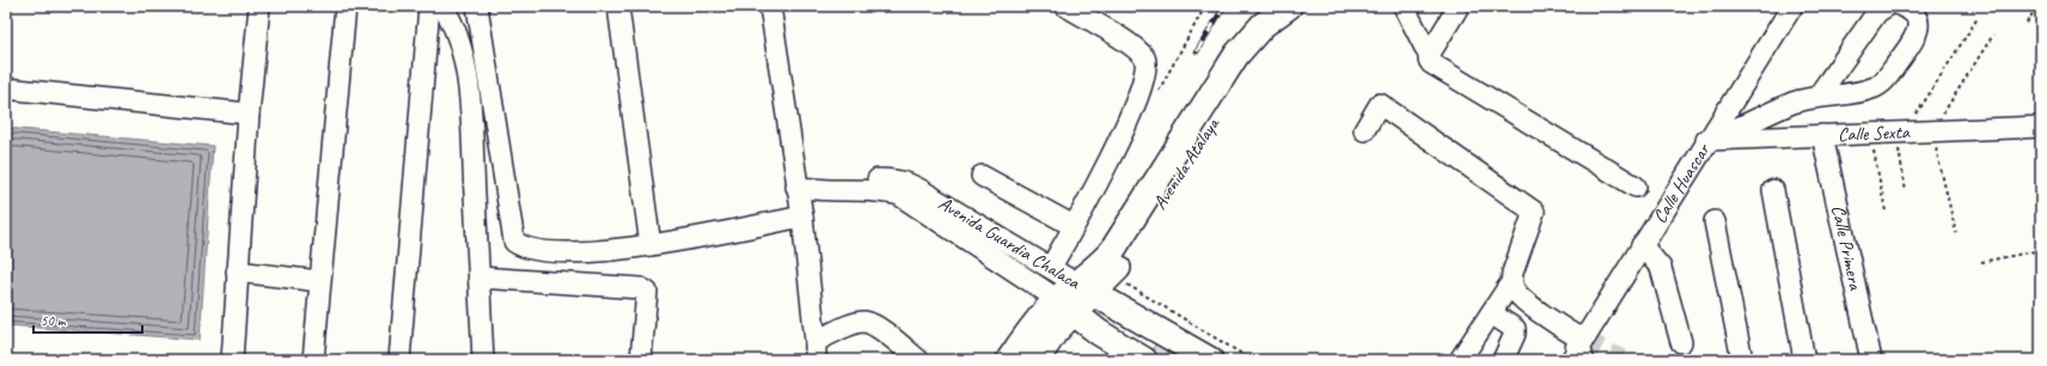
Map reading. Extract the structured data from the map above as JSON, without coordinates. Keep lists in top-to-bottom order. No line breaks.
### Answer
{"streets":{"main road":["Avenida Atalaya","Avenida Guardia Chalaca"],"street":["Calle Sexta","Calle Huascar","Calle Primera"]},"crossings":[["Calle Sexta","Calle Huascar"],["Calle Sexta","Calle Primera"],["Avenida Atalaya","Avenida Guardia Chalaca"]],"scale_bar":"50 m"}
